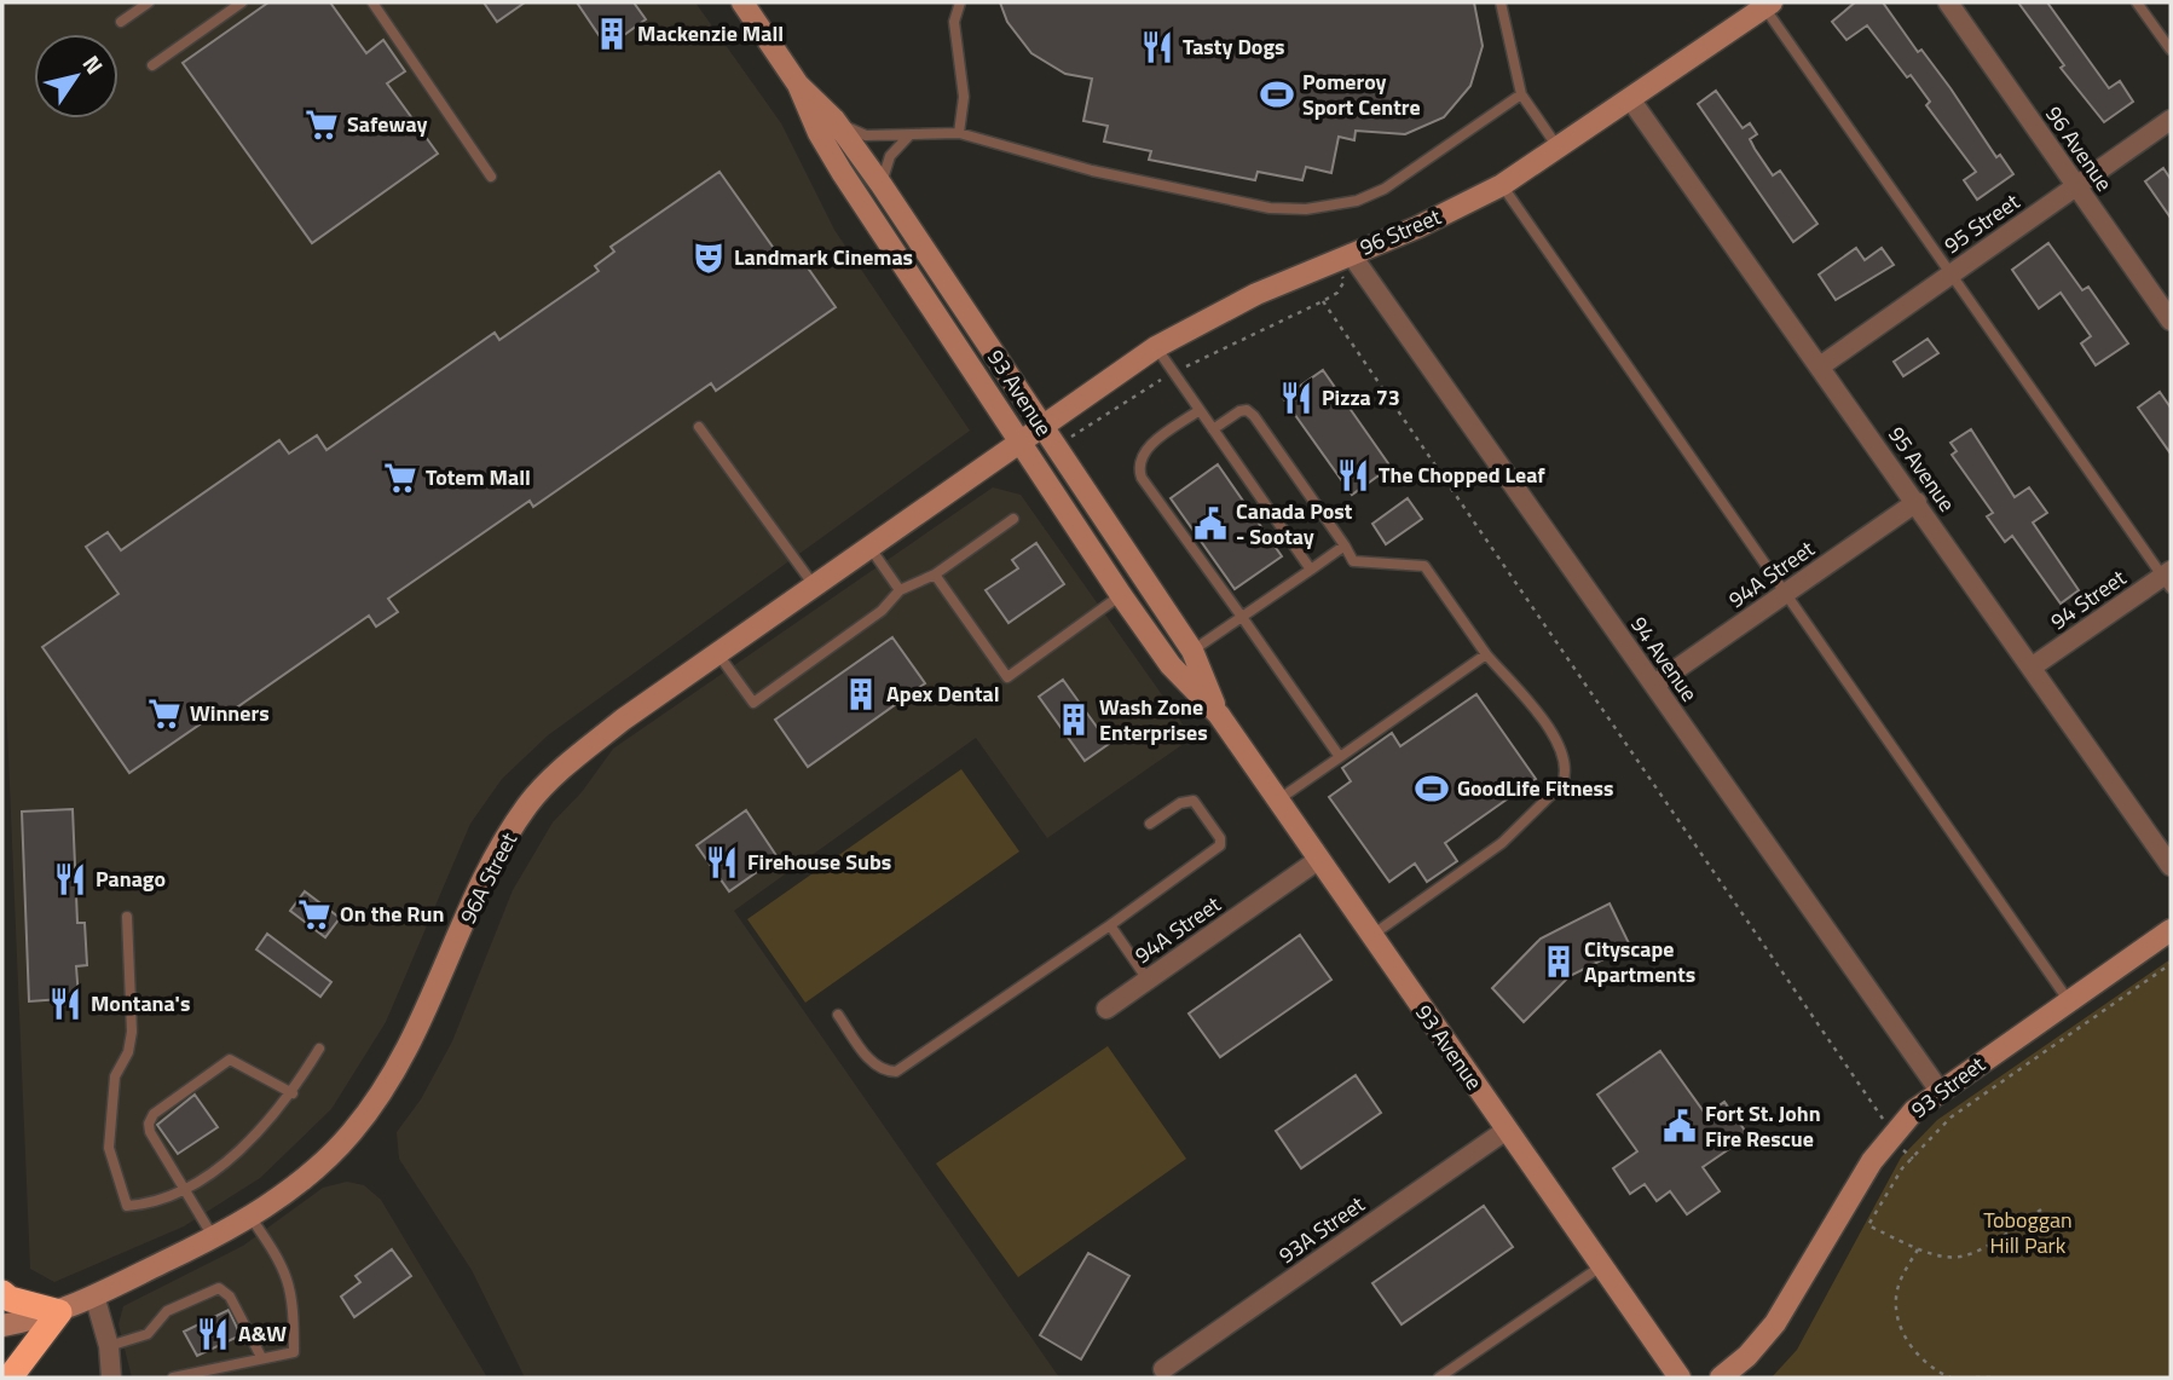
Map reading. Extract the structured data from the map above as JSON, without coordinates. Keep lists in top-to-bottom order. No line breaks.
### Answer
{"streets":{"street":["96 Avenue","95 Street","96 Street","93 Avenue","95 Avenue","94A Street","94 Street","94 Avenue","96A Street","93 Street","93A Street"]},"crossings":[["96 Avenue","95 Street"],["95 Street","95 Avenue"],["96 Street","93 Avenue"],["96 Street","95 Avenue"],["96 Street","94 Avenue"],["96 Street","96A Street"],["93 Avenue","94A Street"],["93 Avenue","96A Street"],["93 Avenue","93A Street"],["95 Avenue","94A Street"],["95 Avenue","94 Street"],["94A Street","94 Avenue"],["94 Avenue","93 Street"]],"parks":["Toboggan Hill Park"],"places":{"building":["Mackenzie Mall","Apex Dental","Wash Zone Enterprises","Cityscape Apartments"],"restaurant":["Tasty Dogs","Pizza 73","The Chopped Leaf","Firehouse Subs","Panago","Montana's","A&W"],"sports":["Pomeroy Sport Centre","GoodLife Fitness"],"supermarket":["Safeway","Totem Mall","Winners","On the Run"],"theatre":["Landmark Cinemas"],"public building":["Canada Post - Sootay","Fort St. John Fire Rescue"]},"north":"top right"}
